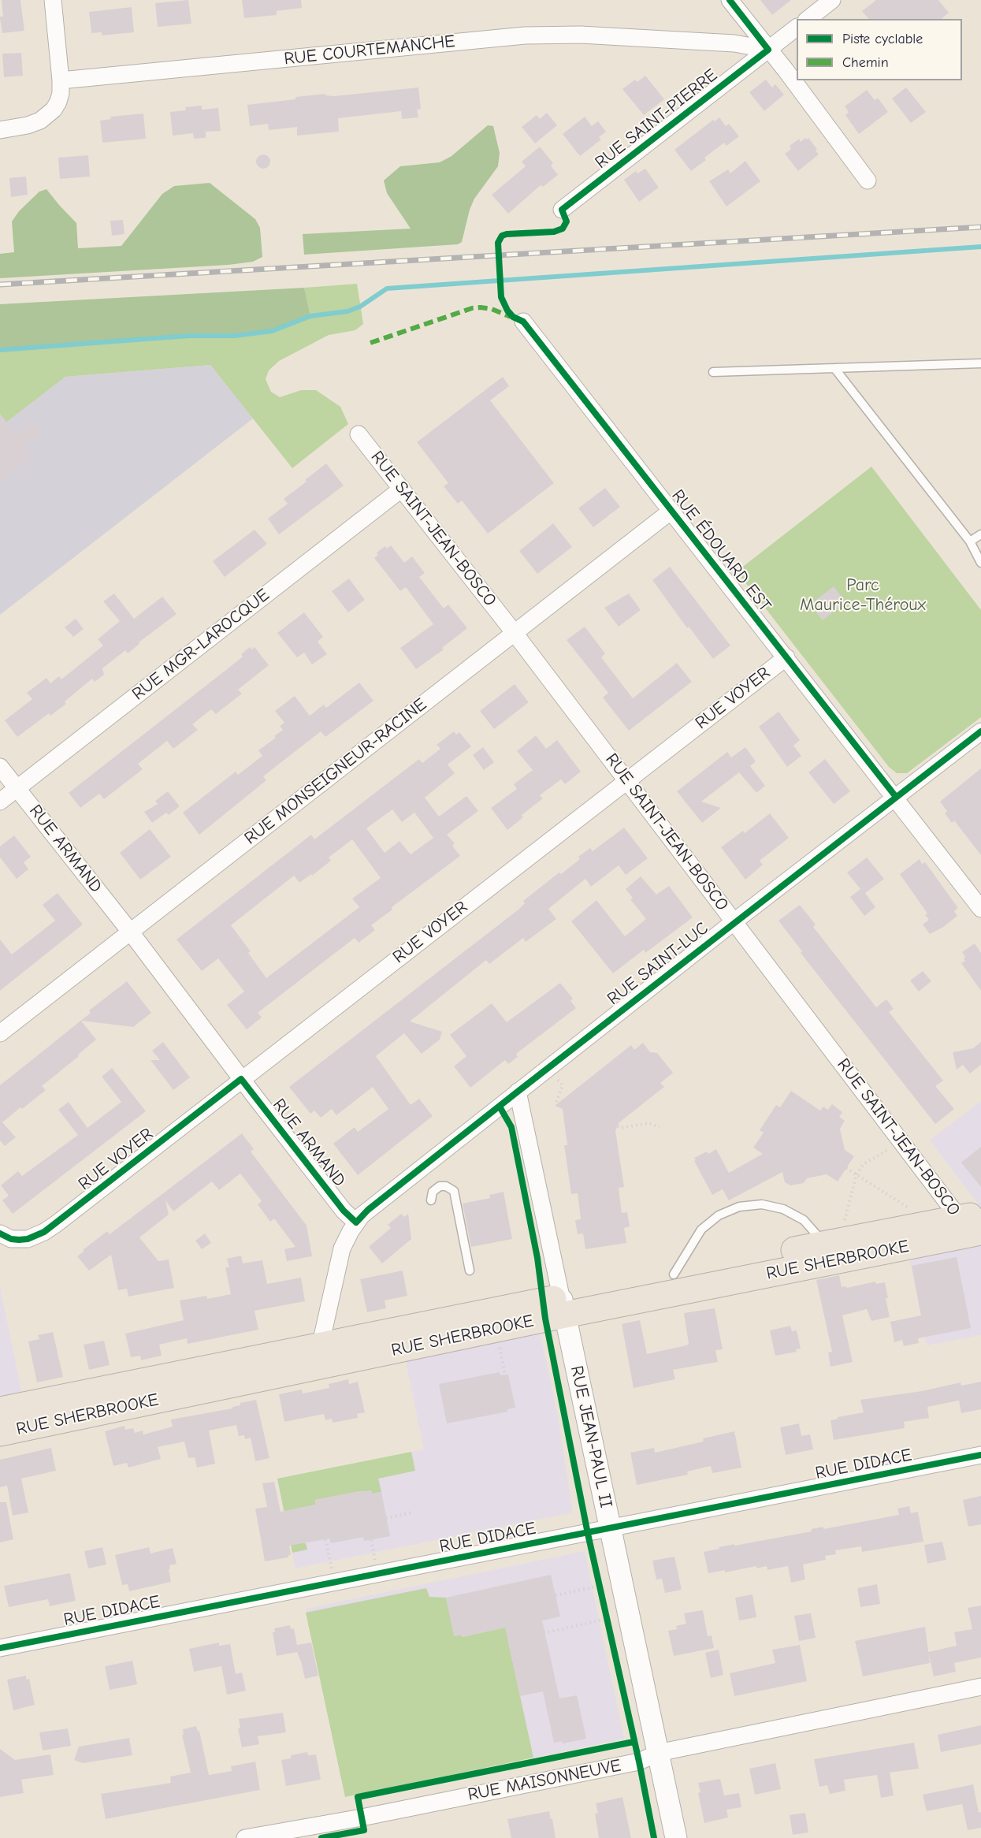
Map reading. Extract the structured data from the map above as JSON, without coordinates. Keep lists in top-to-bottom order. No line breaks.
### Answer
{"streets":{"main road":["RUE SHERBROOKE"],"street":["RUE COURTEMANCHE","RUE SAINT-PIERRE","RUE SAINT-JEAN-BOSCO","RUE ÉDOUARD EST","RUE MGR-LAROCQUE","RUE VOYER","RUE MONSEIGNEUR-RACINE","RUE ARMAND","RUE SAINT-LUC","RUE JEAN-PAUL II","RUE DIDACE","RUE MAISONNEUVE"]},"crossings":[["RUE COURTEMANCHE","RUE SAINT-PIERRE"],["RUE SAINT-JEAN-BOSCO","RUE MGR-LAROCQUE"],["RUE SAINT-JEAN-BOSCO","RUE VOYER"],["RUE SAINT-JEAN-BOSCO","RUE MONSEIGNEUR-RACINE"],["RUE SAINT-JEAN-BOSCO","RUE SAINT-LUC"],["RUE SAINT-JEAN-BOSCO","RUE SHERBROOKE"],["RUE ÉDOUARD EST","RUE VOYER"],["RUE ÉDOUARD EST","RUE MONSEIGNEUR-RACINE"],["RUE ÉDOUARD EST","RUE SAINT-LUC"],["RUE MGR-LAROCQUE","RUE ARMAND"],["RUE VOYER","RUE ARMAND"],["RUE MONSEIGNEUR-RACINE","RUE ARMAND"],["RUE ARMAND","RUE SAINT-LUC"],["RUE SAINT-LUC","RUE SHERBROOKE"],["RUE SAINT-LUC","RUE JEAN-PAUL II"],["RUE SHERBROOKE","RUE JEAN-PAUL II"],["RUE JEAN-PAUL II","RUE DIDACE"],["RUE JEAN-PAUL II","RUE MAISONNEUVE"]],"parks":["Parc Maurice-Théroux"],"legend":["Piste cyclable","Chemin"]}
